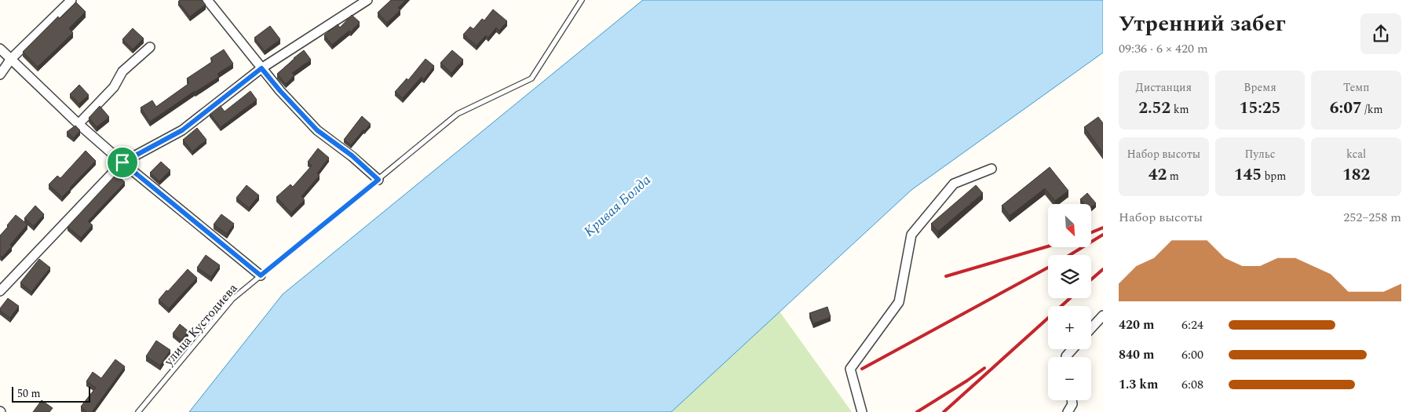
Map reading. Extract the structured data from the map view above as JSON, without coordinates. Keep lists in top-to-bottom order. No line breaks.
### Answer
{"streets":{"lane":["улица Кустодиева"]},"water":["Кривая Болда"],"scale_bar":"50 m","north":"bottom right","page":{"heading":["Утренний забег","09:36 · 6 × 420 m"],"stats":[["Дистанция","2.52 km"],["Время","15:25"],["Темп","6:07 /km"],["Набор высоты","42 m"],["Пульс","145 bpm"],["kcal","182"]],"chart":["Набор высоты","252–258 m"],"map_buttons":["+","−"],"list":[{"name":"420 m","note":"6:24"},{"name":"840 m","note":"6:00"},{"name":"1.3 km","note":"6:08"}],"scale":"50 m"}}
